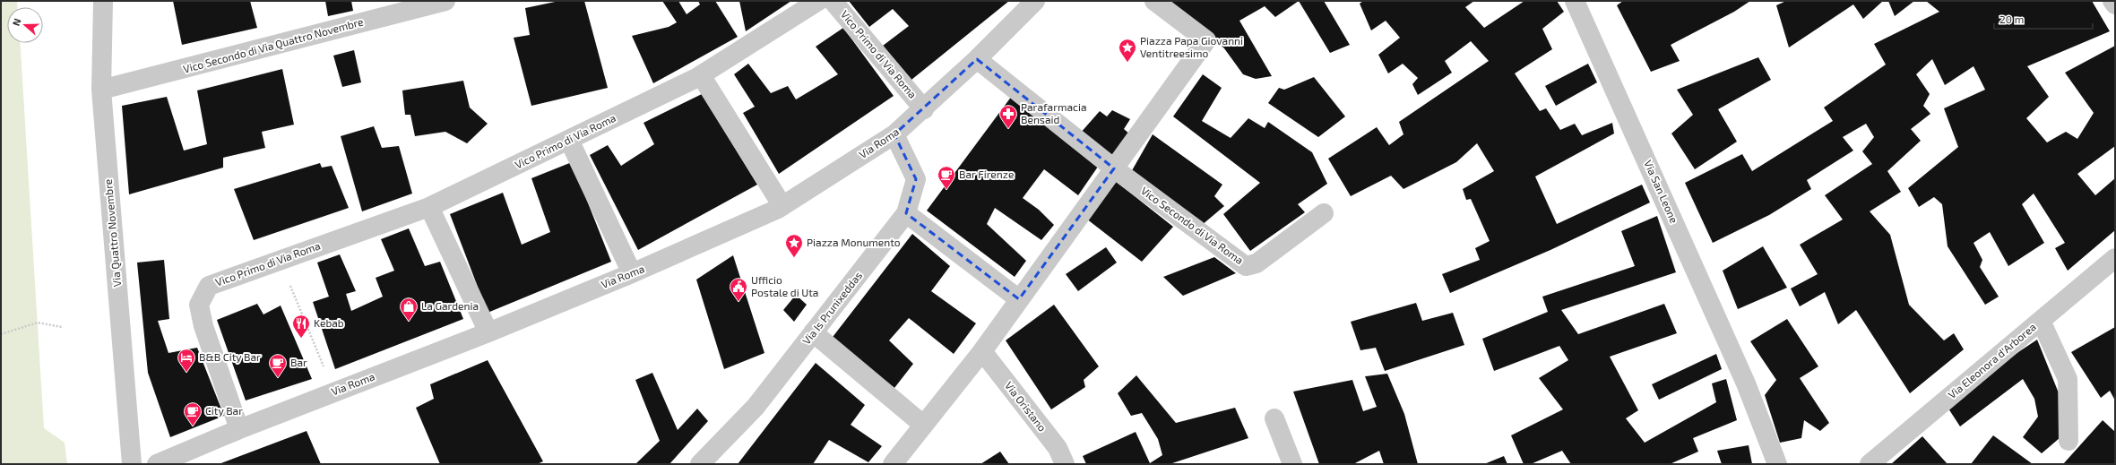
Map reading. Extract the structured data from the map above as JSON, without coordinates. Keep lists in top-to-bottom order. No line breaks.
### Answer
{"streets":{"street":["Vico Secondo di Via Quattro Novembre","Vico Primo di Via Roma","Via Roma","Via San Leone","Vico Secondo di Via Roma","Via Quattro Novembre","Via Is Prunixeddas","Via Eleonora d'Arborea","Via Oristano"]},"crossings":[["Vico Secondo di Via Quattro Novembre","Via Quattro Novembre"],["Vico Primo di Via Roma","Via Roma"],["Via Roma","Vico Secondo di Via Roma"],["Via Roma","Via Is Prunixeddas"]],"places":{"place":["Piazza Papa Giovanni Ventitreesimo","Piazza Monumento"],"pharmacy":["Parafarmacia Bensaid"],"cafe":["Bar Firenze","Bar","City Bar"],"public building":["Ufficio Postale di Uta"],"shop":["La Gardenia"],"restaurant":["Kebab"],"hotel":["B&B City Bar"]},"scale_bar":"20 m","north":"left"}
